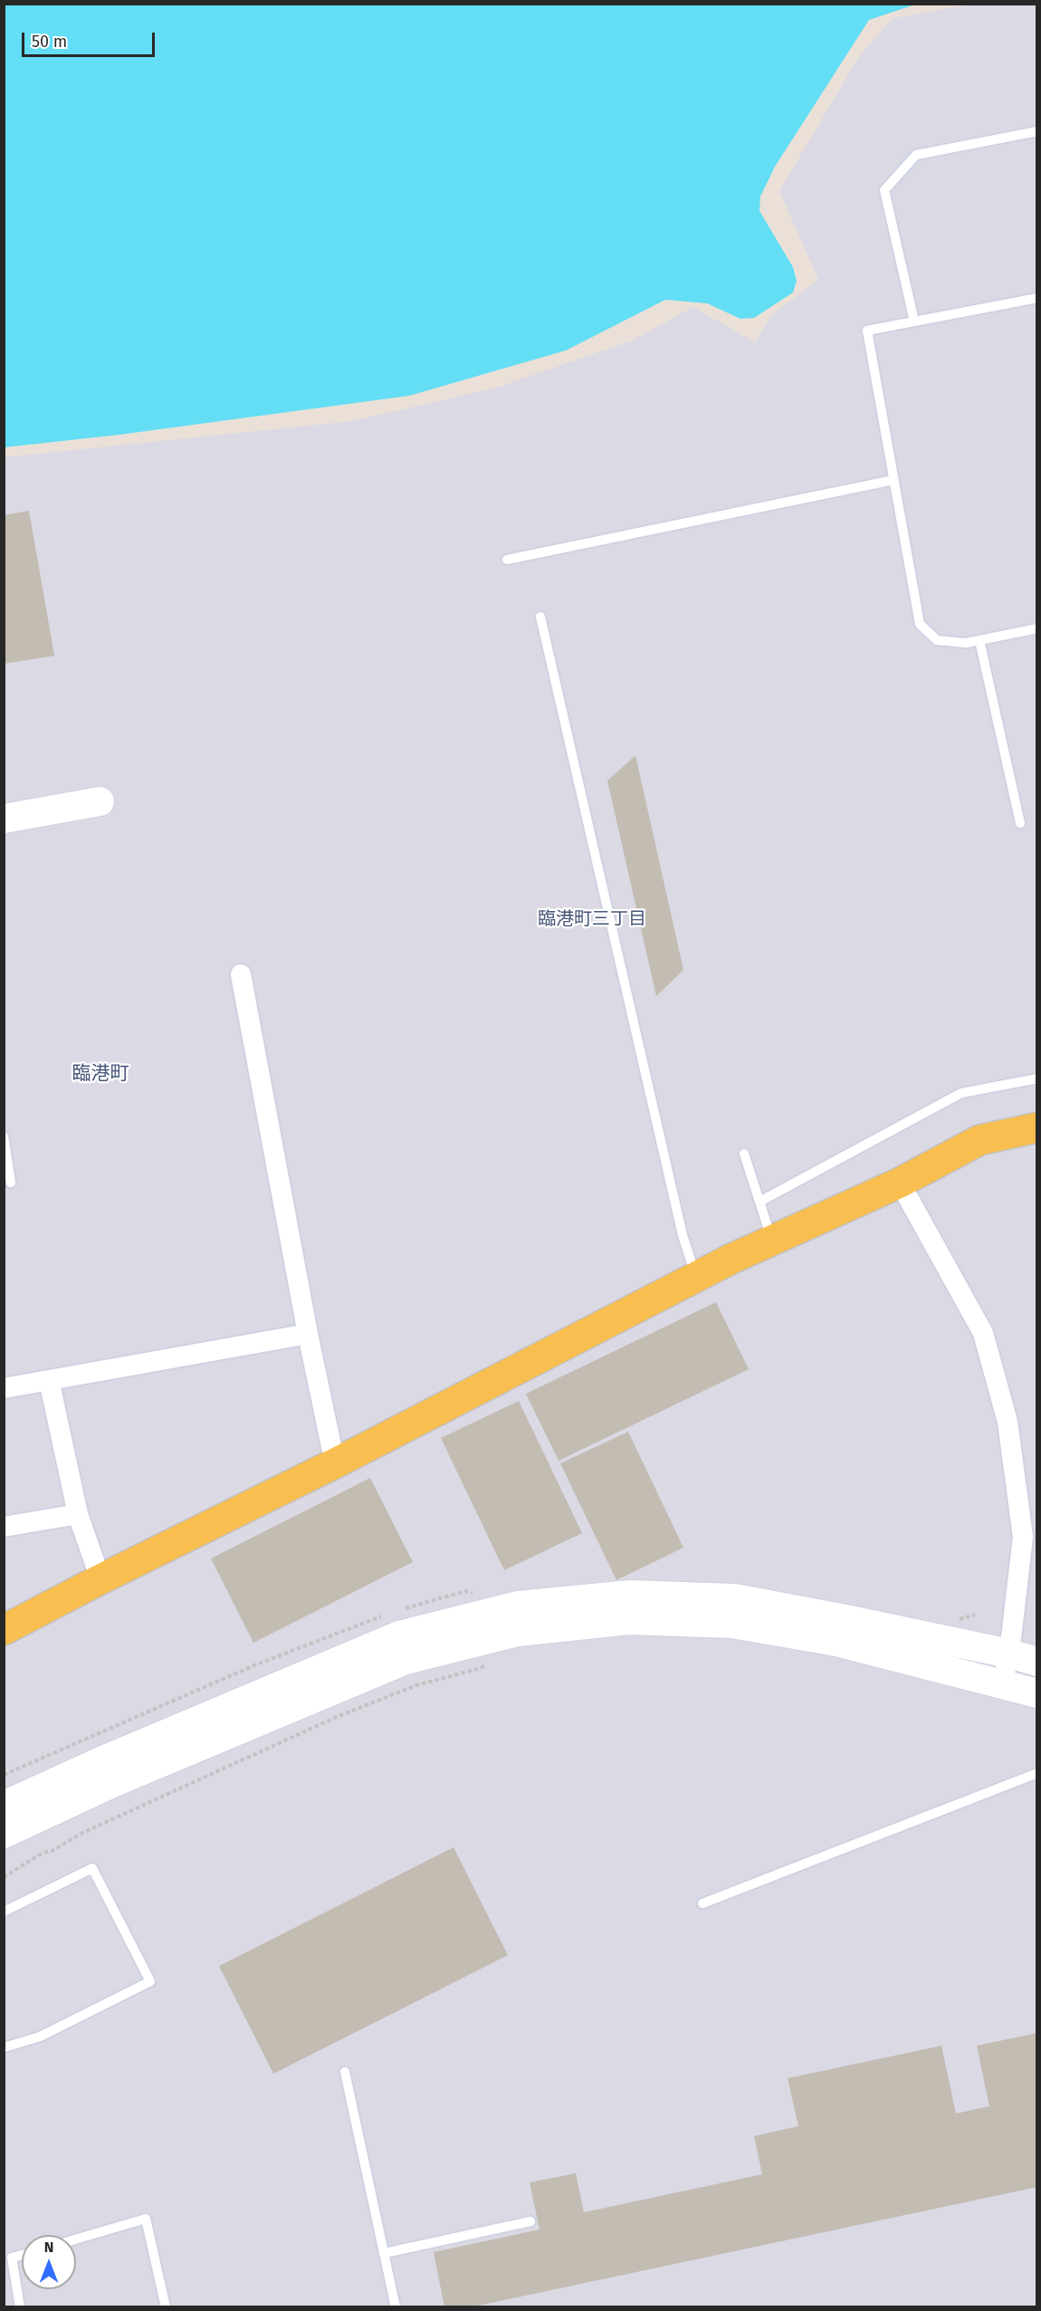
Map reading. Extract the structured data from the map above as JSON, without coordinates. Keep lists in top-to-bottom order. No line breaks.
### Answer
{"districts":["臨港町三丁目","臨港町"],"scale_bar":"50 m","north":"top"}
